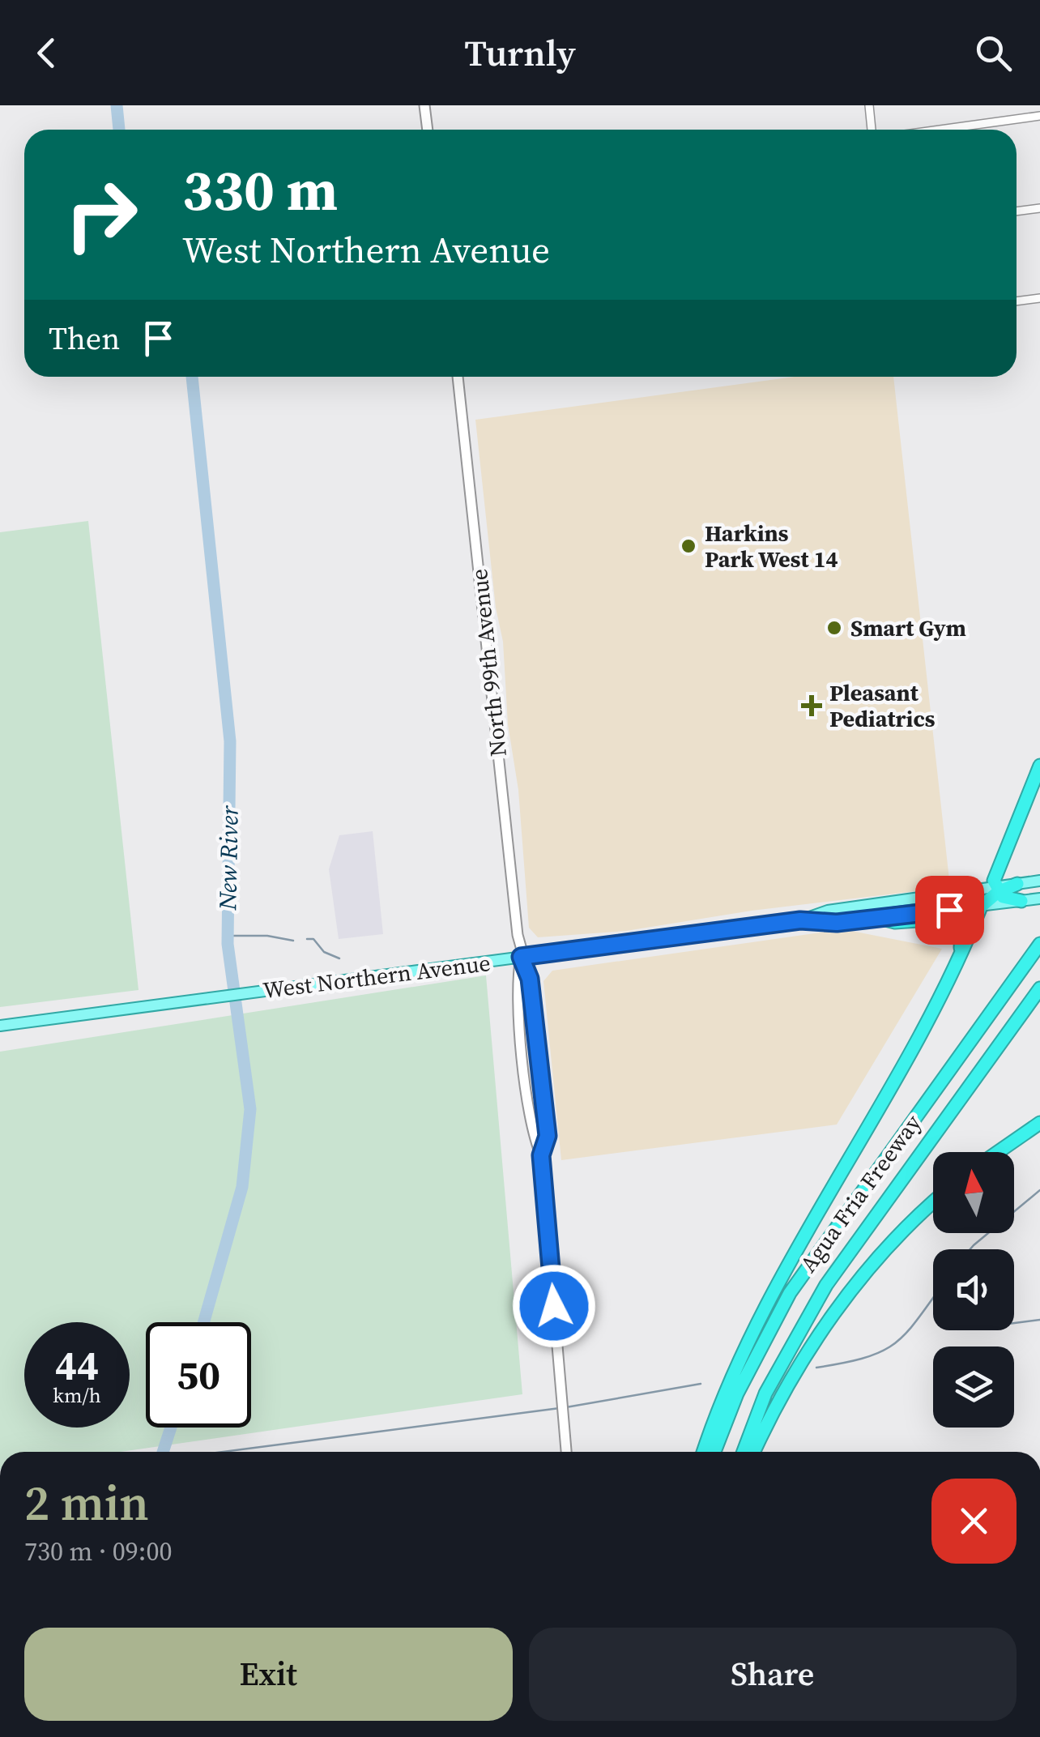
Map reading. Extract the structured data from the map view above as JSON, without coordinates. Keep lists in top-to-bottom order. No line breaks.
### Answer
{"streets":{"highway":["Agua Fria Freeway"],"main road":["North 99th Avenue","West Northern Avenue"]},"crossings":[["North 99th Avenue","West Northern Avenue"]],"water":["New River"],"places":{"other":["Harkins Park West 14","Smart Gym"],"health":["Pleasant Pediatrics"]},"north":"top","page":{"header":"Turnly","turn":["330 m","West Northern Avenue"],"then":"Then","speed":"44 km/h","limit":"50","heading":["2 min","730 m · 09:00"],"buttons":["Exit","Share"]}}
